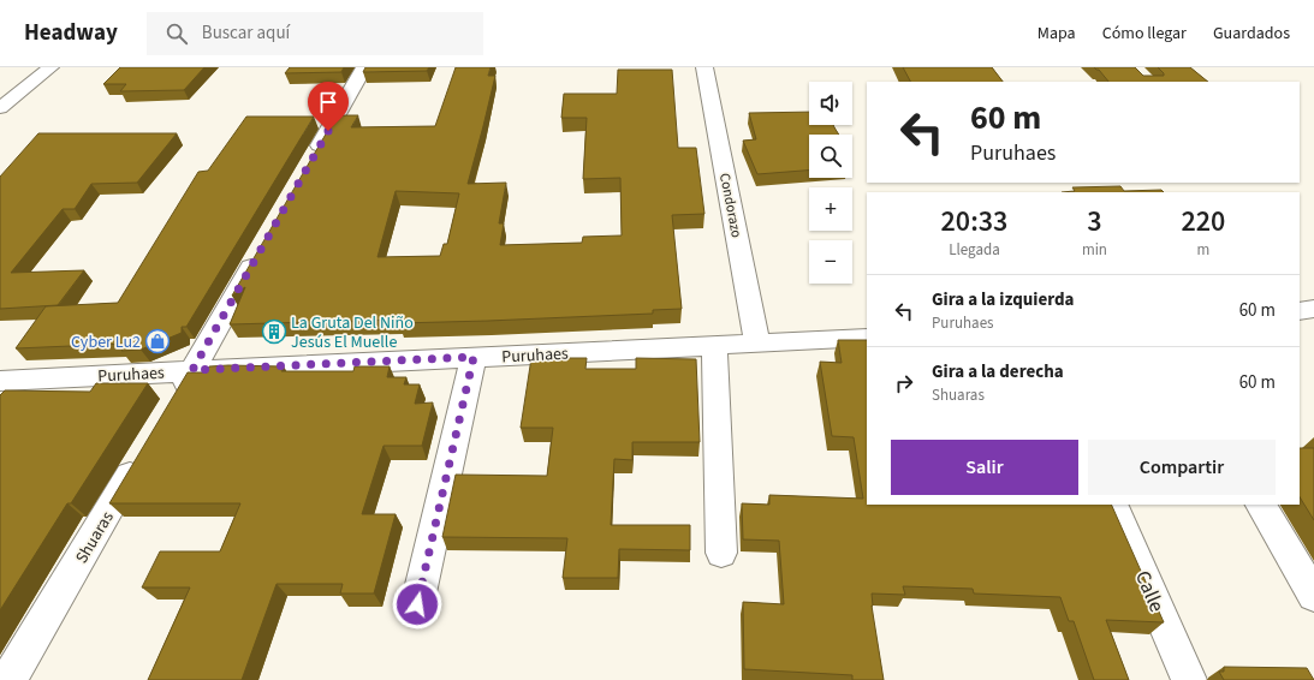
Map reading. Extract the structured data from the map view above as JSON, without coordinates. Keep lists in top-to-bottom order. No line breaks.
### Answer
{"streets":{"street":["Condorazo","Puruhaes","Shuaras","Calle"]},"crossings":[["Condorazo","Puruhaes"]],"places":{"building":["La Gruta Del Niño Jesús El Muelle"],"shop":["Cyber Lu2"]},"page":{"header":"Headway","search":"Buscar aquí","nav":["Mapa","Cómo llegar","Guardados"],"map_buttons":["+","−"],"turn":["60 m","Puruhaes"],"eta":["20:33","Llegada","3","min","220","m"],"list":[{"name":"Gira a la izquierda","note":"Puruhaes","value":"60 m"},{"name":"Gira a la derecha","note":"Shuaras","value":"60 m"}],"buttons":["Salir","Compartir"]}}
